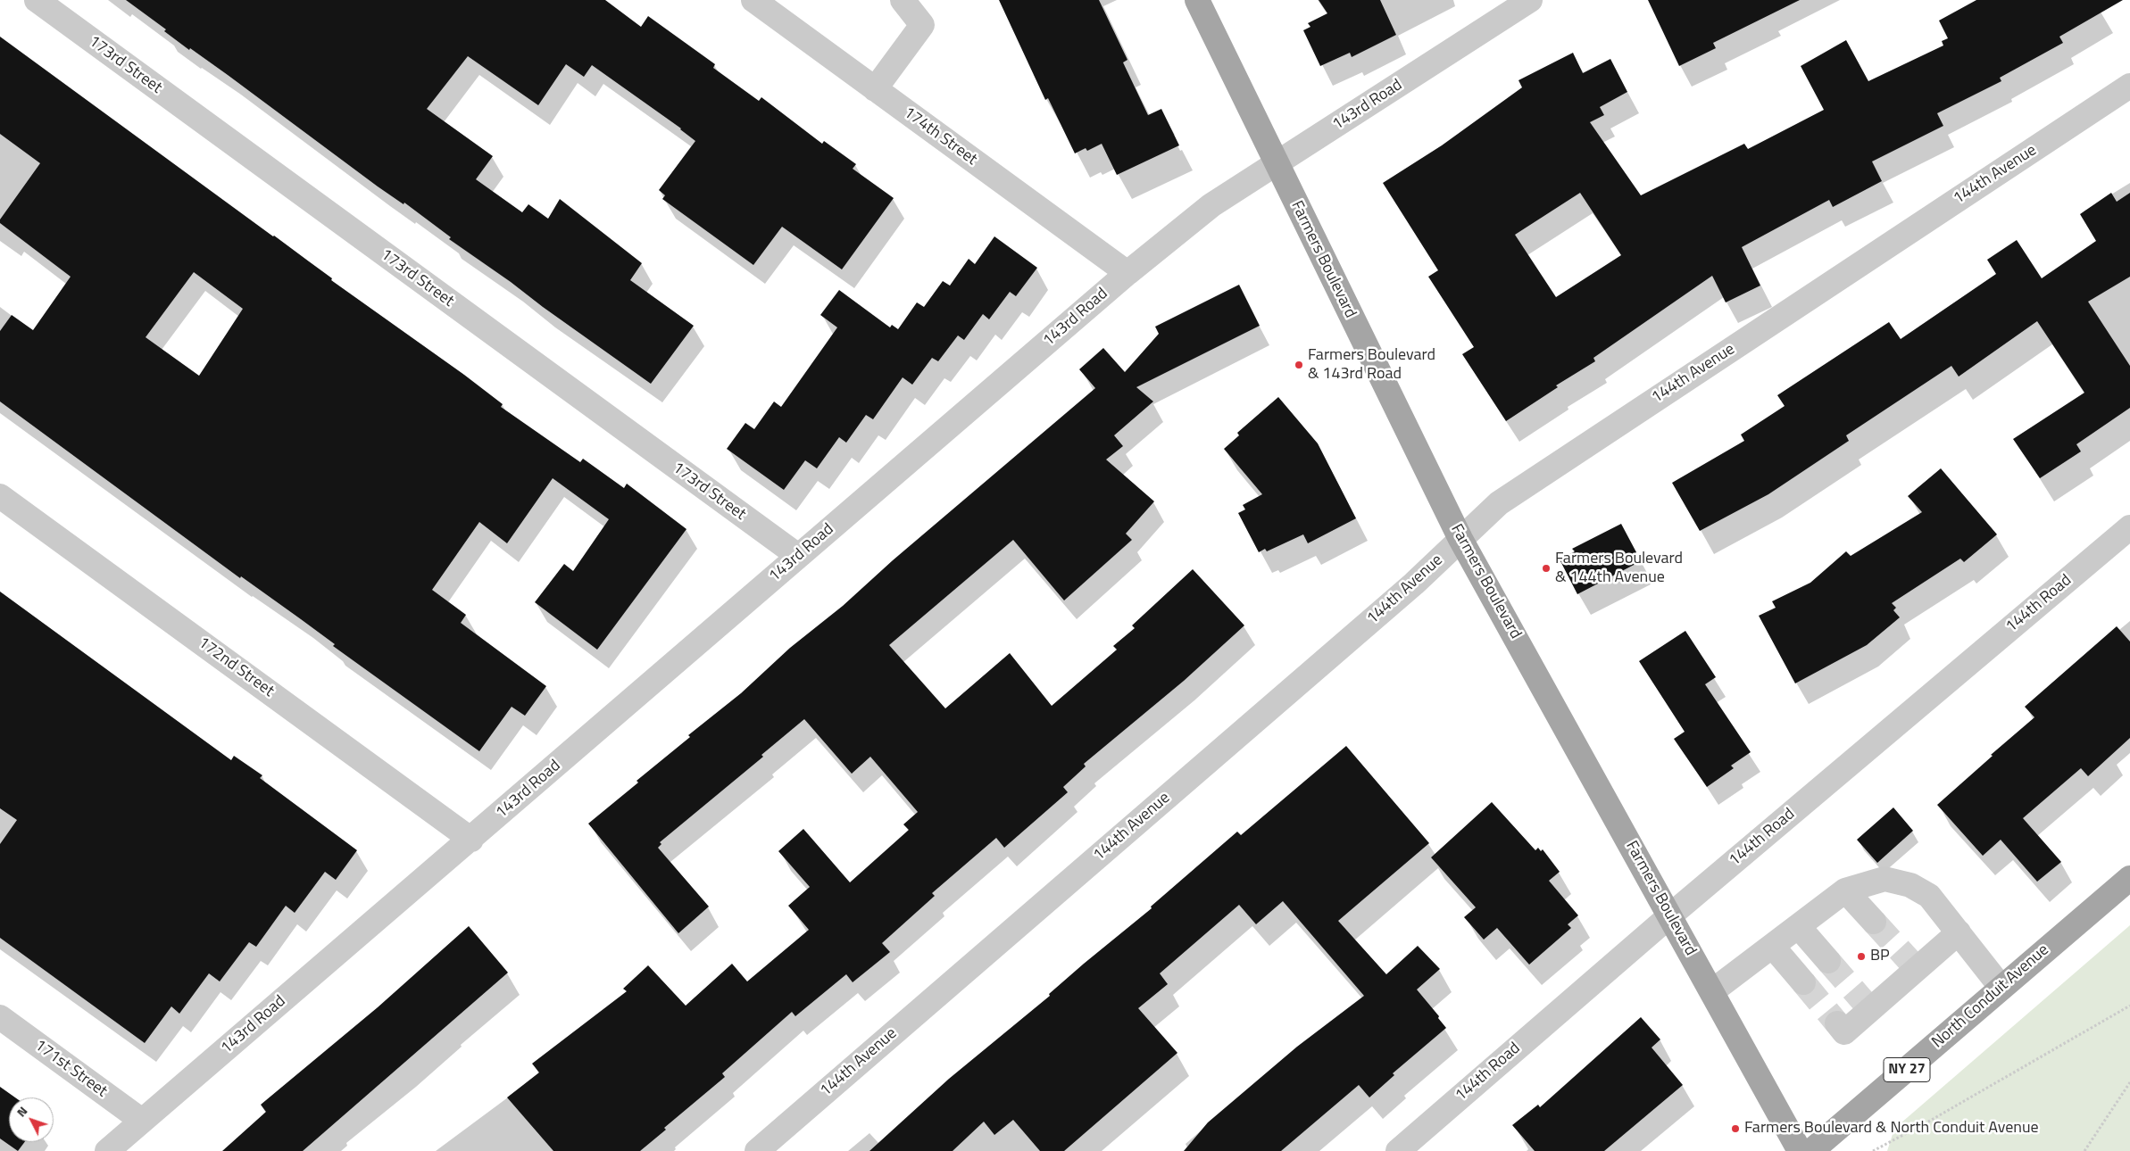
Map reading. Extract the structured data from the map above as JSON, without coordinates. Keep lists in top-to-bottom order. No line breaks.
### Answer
{"streets":{"main road":["Farmers Boulevard","North Conduit Avenue","NY 27"],"street":["173rd Street","143rd Road","174th Street","144th Avenue","144th Road","172nd Street","171st Street"]},"crossings":[["173rd Street","143rd Road"],["143rd Road","174th Street"],["143rd Road","Farmers Boulevard"],["143rd Road","172nd Street"],["143rd Road","171st Street"],["144th Avenue","Farmers Boulevard"],["Farmers Boulevard","144th Road"]],"places":["Farmers Boulevard & 143rd Road","Farmers Boulevard & 144th Avenue","BP","Farmers Boulevard & North Conduit Avenue"],"north":"top left"}
